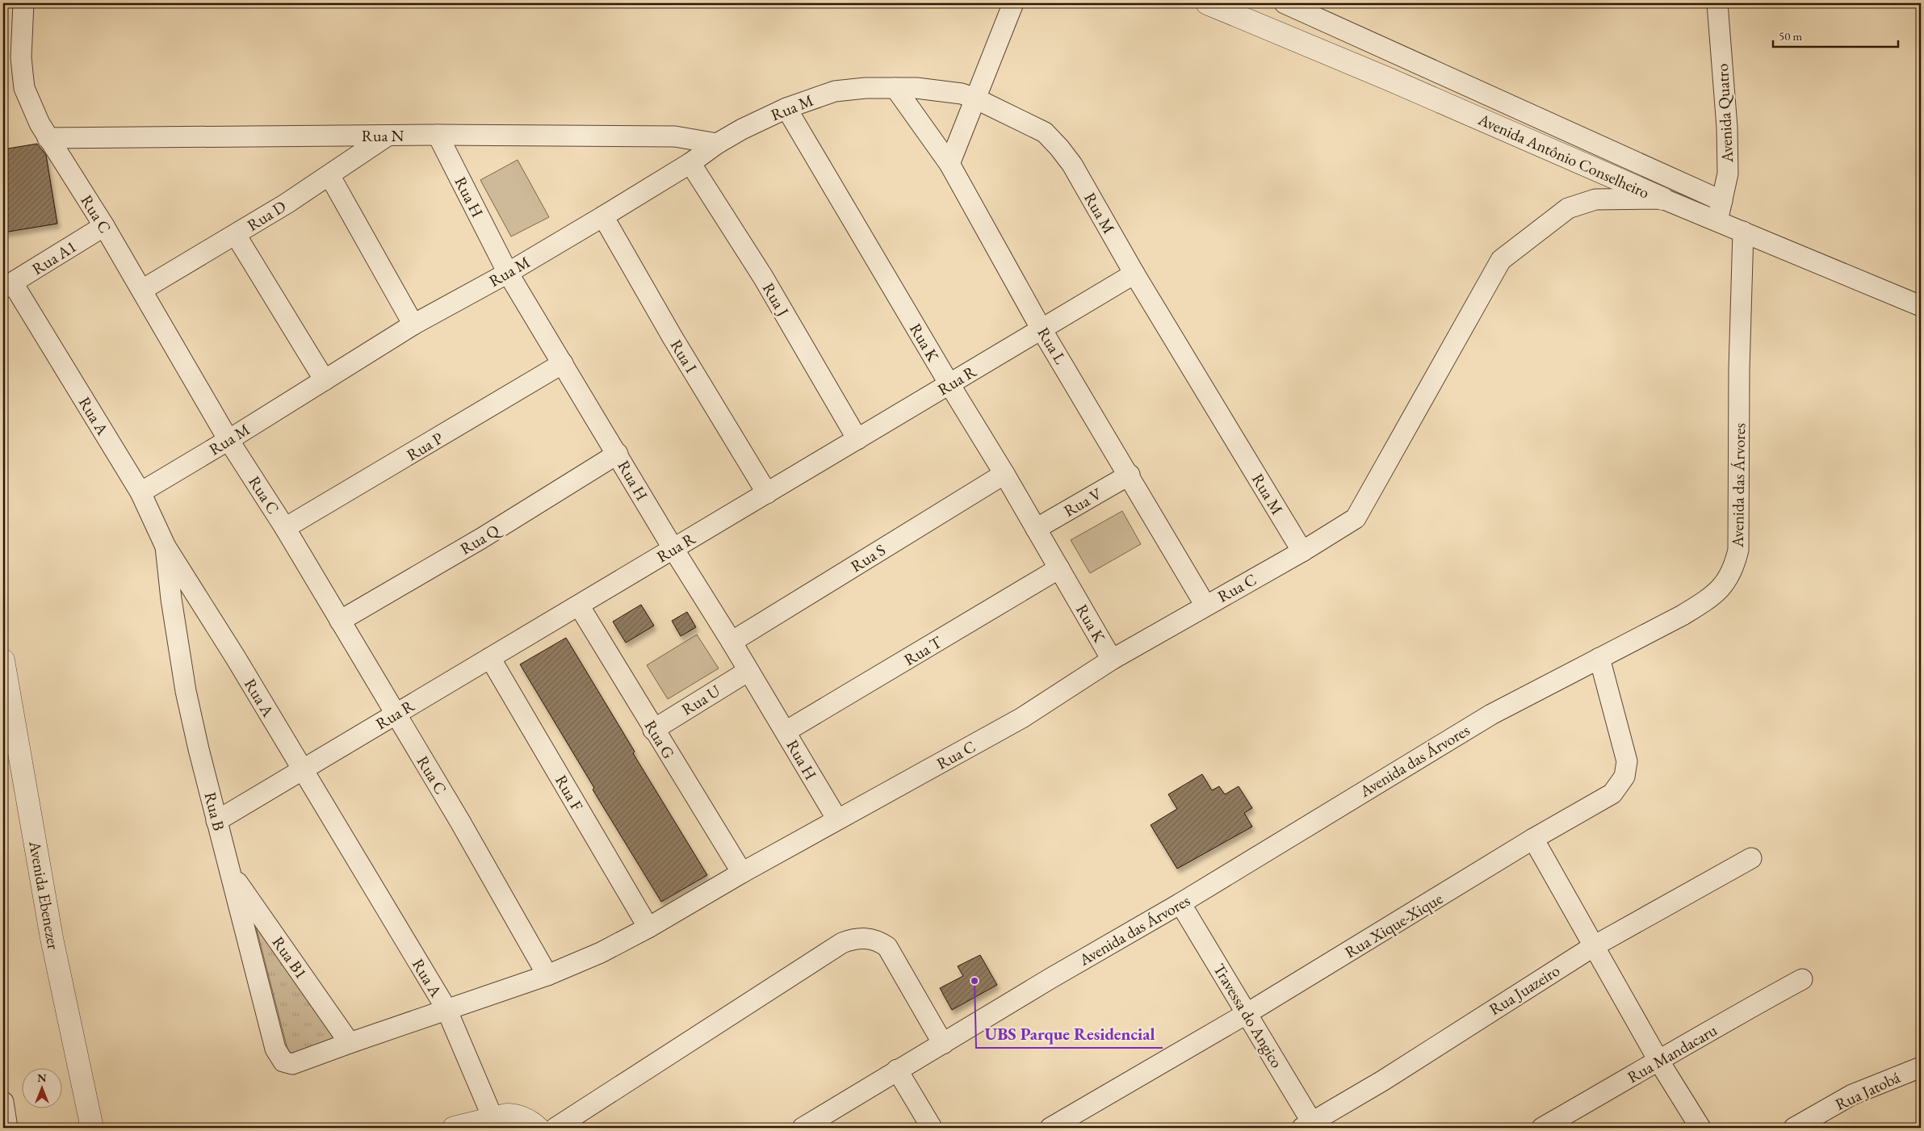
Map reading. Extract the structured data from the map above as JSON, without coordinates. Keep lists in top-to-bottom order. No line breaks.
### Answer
{"streets":{"street":["Rua M","Avenida Quatro","Rua N","Avenida Antônio Conselheiro","Rua H","Rua C","Rua D","Rua A1","Rua J","Rua K","Rua L","Rua I","Rua R","Rua A","Rua P","Avenida das Árvores","Rua V","Rua Q","Rua S","Rua T","Rua U","Rua G","Rua F","Rua B","Avenida Ebenezer","Rua Xique-Xique","Rua B1","Rua Juazeiro","Travessa do Angico","Rua Mandacaru","Rua Jatobá"]},"crossings":[["Rua M","Rua N"],["Rua M","Rua H"],["Rua M","Rua C"],["Rua M","Rua J"],["Rua M","Rua K"],["Rua M","Rua L"],["Rua M","Rua I"],["Rua M","Rua R"],["Rua M","Rua A"],["Avenida Quatro","Avenida Antônio Conselheiro"],["Rua N","Rua H"],["Rua N","Rua C"],["Rua N","Rua D"],["Avenida Antônio Conselheiro","Rua C"],["Avenida Antônio Conselheiro","Avenida das Árvores"],["Rua H","Rua C"],["Rua H","Rua R"],["Rua H","Rua P"],["Rua H","Rua Q"],["Rua H","Rua S"],["Rua H","Rua T"],["Rua H","Rua U"],["Rua C","Rua D"],["Rua C","Rua A1"],["Rua C","Rua K"],["Rua C","Rua L"],["Rua C","Rua R"],["Rua C","Rua A"],["Rua C","Rua P"],["Rua C","Rua Q"],["Rua C","Rua G"],["Rua C","Rua F"],["Rua C","Rua B"],["Rua C","Rua B1"],["Rua A1","Rua A"],["Rua J","Rua R"],["Rua K","Rua R"],["Rua K","Rua V"],["Rua K","Rua S"],["Rua K","Rua T"],["Rua L","Rua R"],["Rua L","Rua V"],["Rua I","Rua R"],["Rua R","Rua A"],["Rua R","Rua G"],["Rua R","Rua F"],["Rua R","Rua B"],["Rua A","Rua B"],["Avenida das Árvores","Rua Xique-Xique"],["Avenida das Árvores","Travessa do Angico"],["Rua U","Rua G"],["Rua B","Rua B1"],["Rua Xique-Xique","Travessa do Angico"],["Rua Juazeiro","Travessa do Angico"]],"places":["UBS Parque Residencial"],"scale_bar":"50 m","north":"top"}
